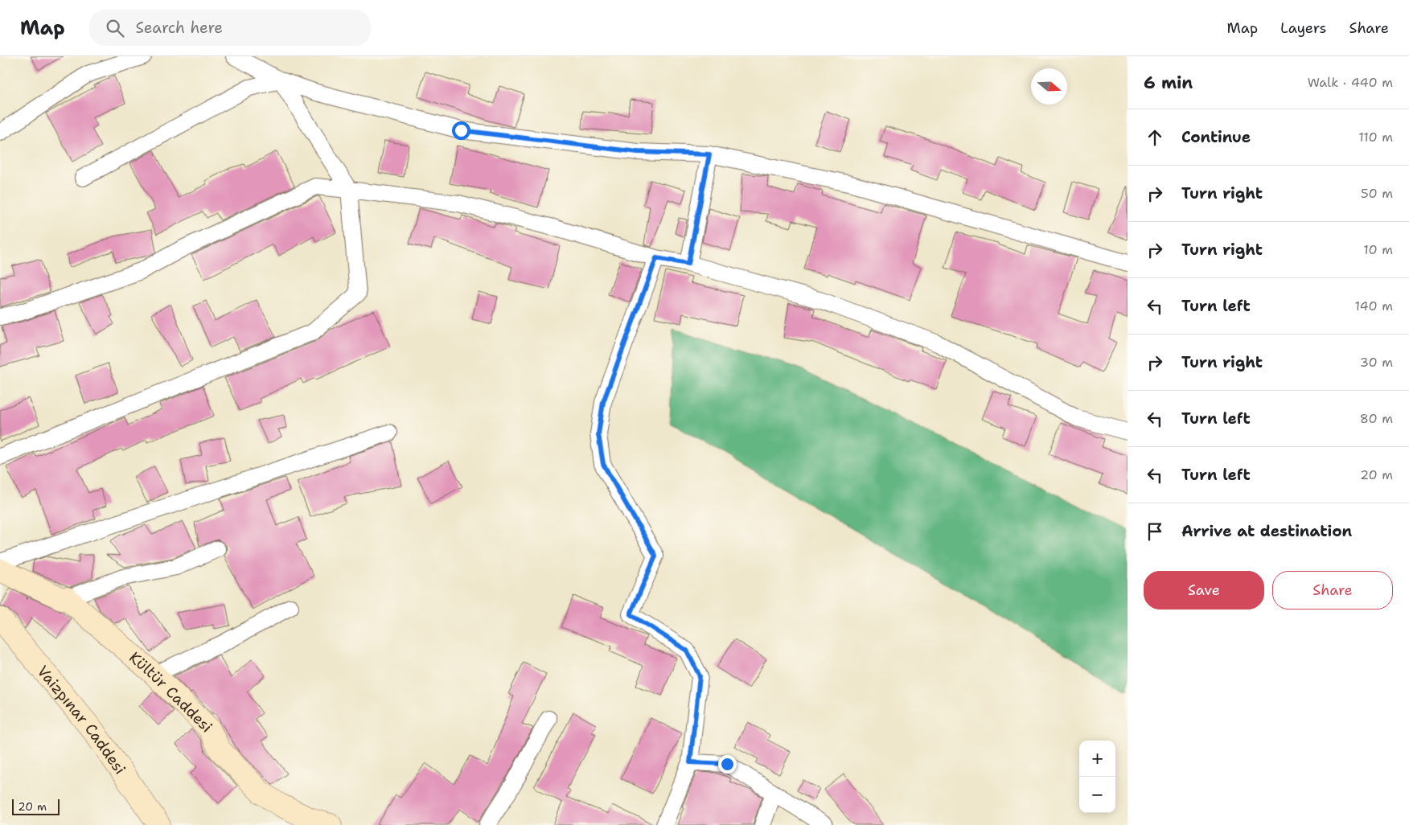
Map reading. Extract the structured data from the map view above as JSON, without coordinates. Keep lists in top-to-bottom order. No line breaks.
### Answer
{"streets":{"street":["Kültür Caddesi","Vaizpınar Caddesi"]},"scale_bar":"20 m","north":"right","page":{"header":"Map","search":"Search here","nav":["Map","Layers","Share"],"heading":["6 min","Walk · 440 m"],"list":[["Continue","110 m"],["Turn right","50 m"],["Turn right","10 m"],["Turn left","140 m"],["Turn right","30 m"],["Turn left","80 m"],["Turn left","20 m"],"Arrive at destination"],"buttons":["Save","Share"],"map_buttons":["+","−"],"scale":"20 m"}}
